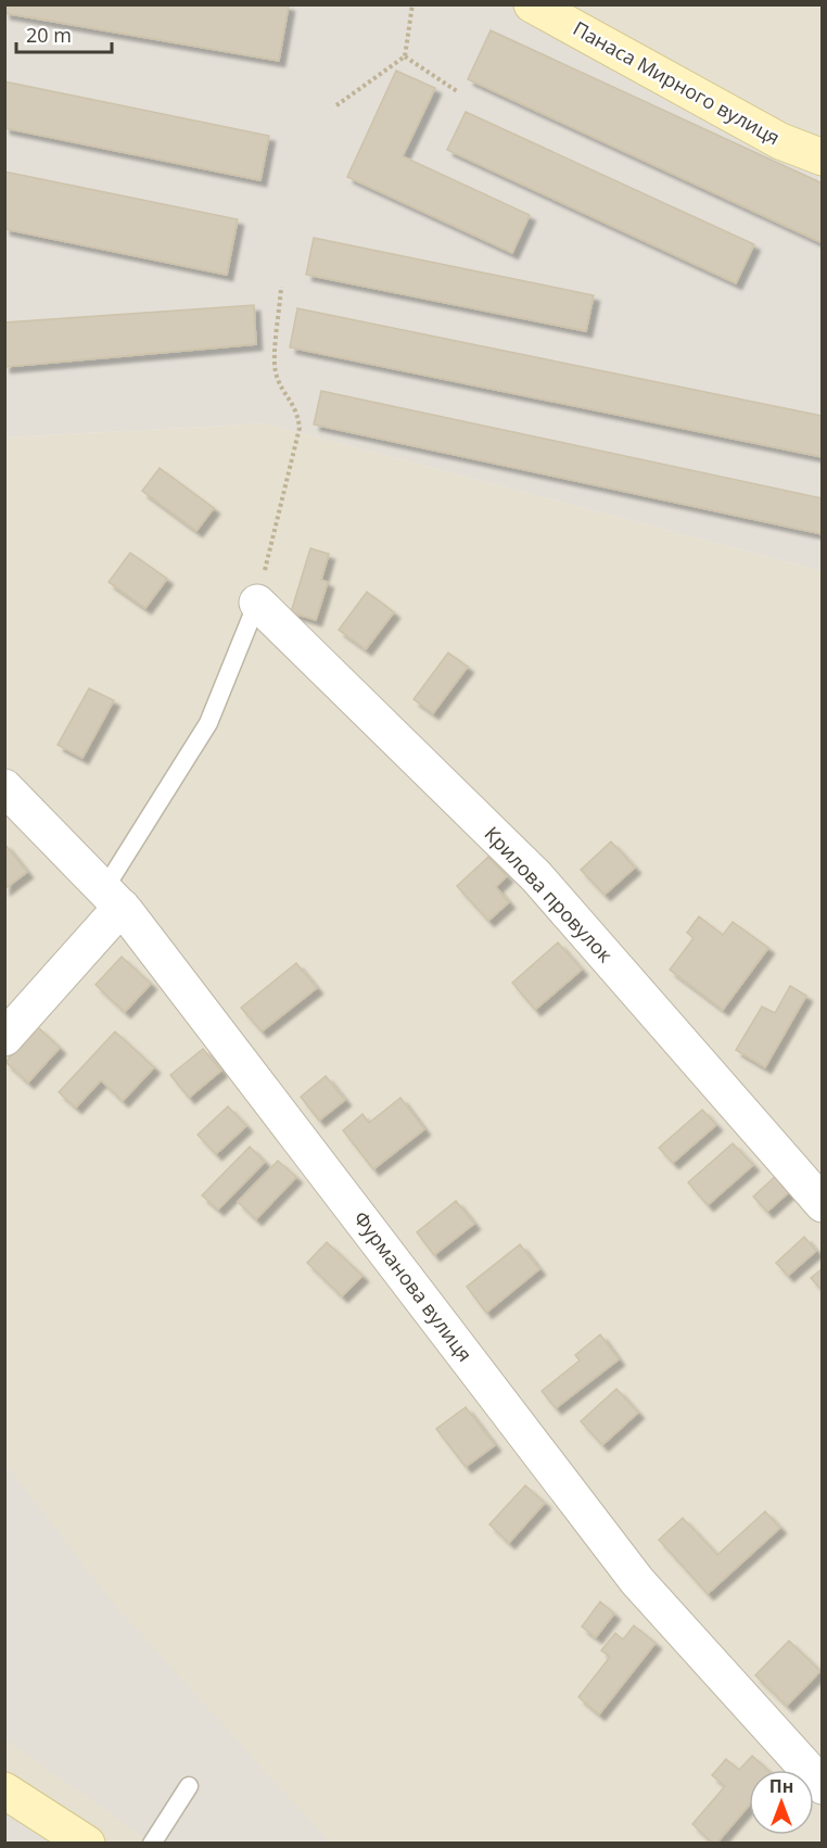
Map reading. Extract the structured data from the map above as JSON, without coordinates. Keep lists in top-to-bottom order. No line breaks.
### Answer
{"streets":{"street":["Панаса Мирного вулиця","Крилова провулок","Фурманова вулиця"]},"scale_bar":"20 m","north":"top"}
